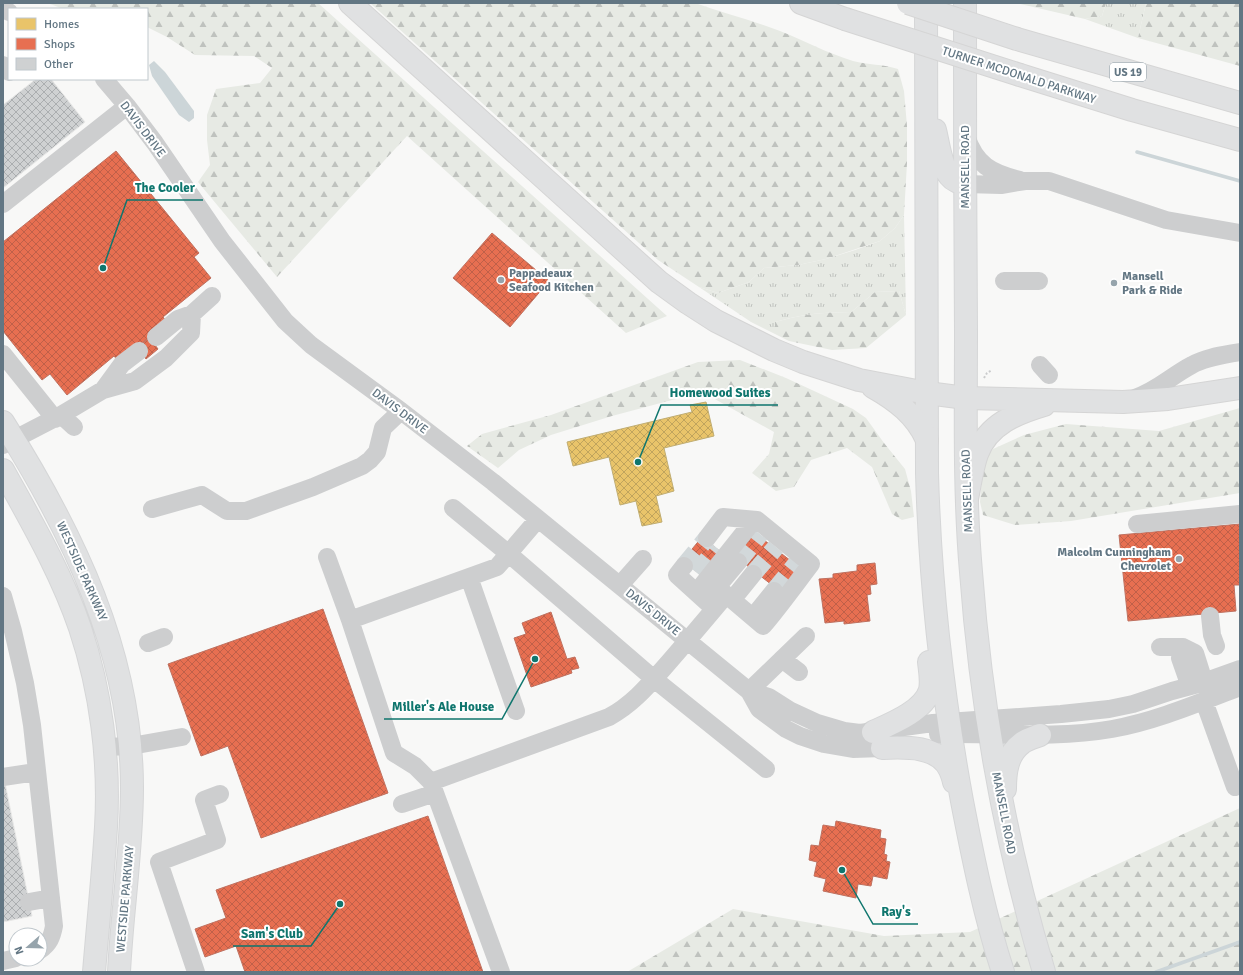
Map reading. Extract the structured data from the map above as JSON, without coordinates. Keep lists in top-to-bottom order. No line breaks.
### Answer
{"streets":{"main road":["US 19","TURNER MCDONALD PARKWAY","MANSELL ROAD","WESTSIDE PARKWAY"],"street":["DAVIS DRIVE"]},"crossings":[["DAVIS DRIVE","MANSELL ROAD"]],"places":["The Cooler","Pappadeaux Seafood Kitchen","Mansell Park & Ride","Homewood Suites","Malcolm Cunningham Chevrolet","Miller's Ale House","Ray's","Sam's Club"],"legend":["Homes","Shops","Other"],"north":"left"}
